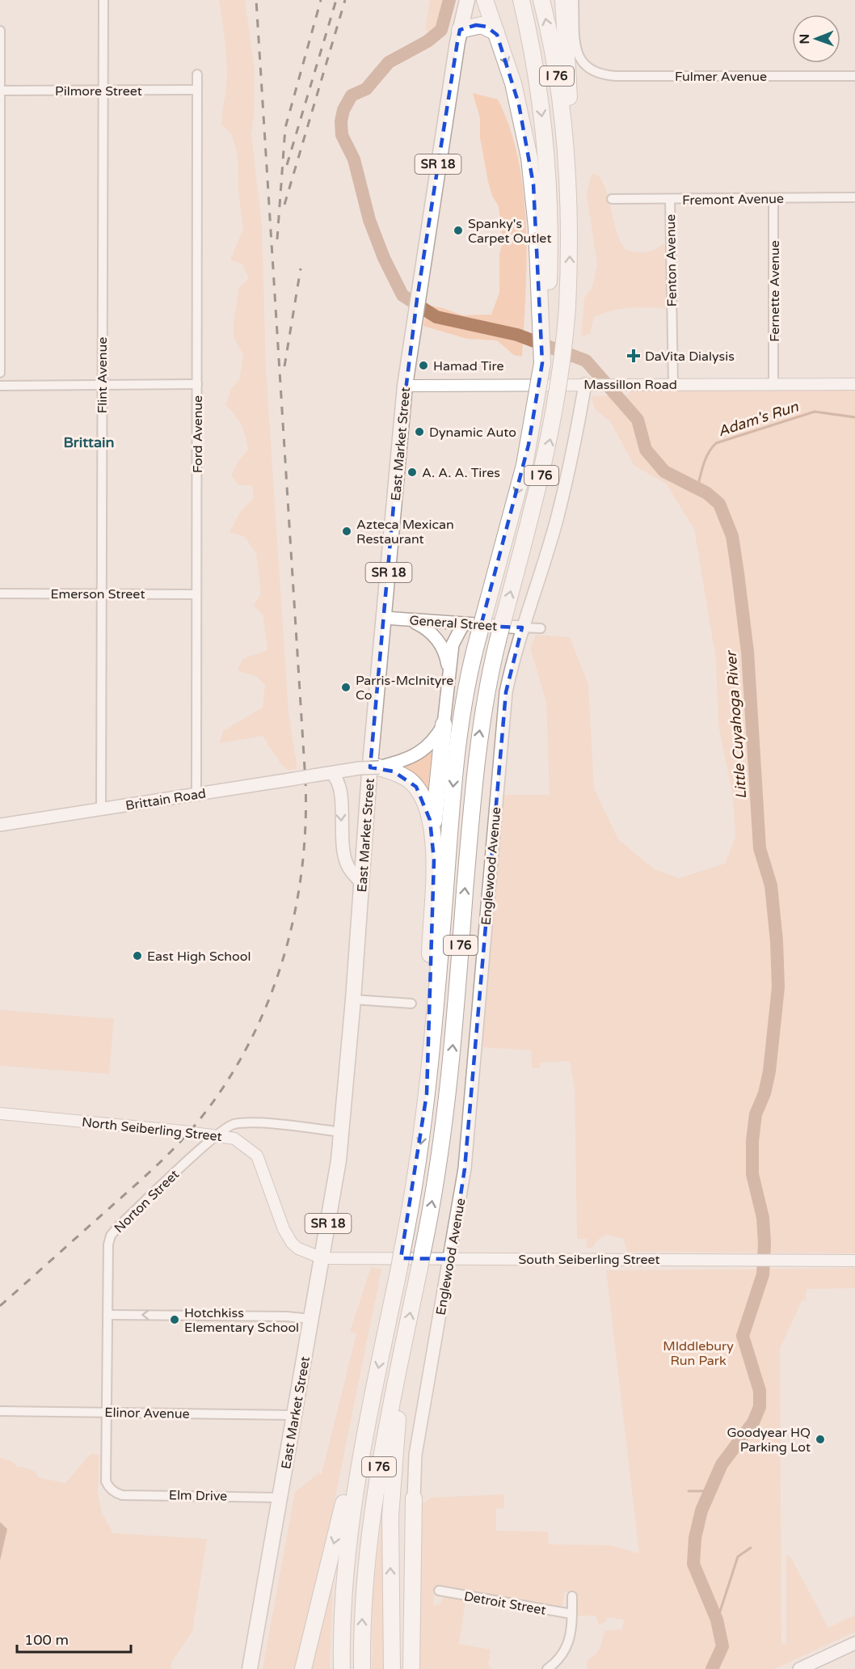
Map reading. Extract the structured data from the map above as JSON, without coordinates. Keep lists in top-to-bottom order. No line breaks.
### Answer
{"streets":{"highway":["I 76"],"main road":["SR 18","East Market Street","General Street","Brittain Road","Englewood Avenue"],"street":["Fulmer Avenue","Pilmore Street","Fremont Avenue","Fenton Avenue","Fernette Avenue","Flint Avenue","Massillon Road","Ford Avenue","Emerson Street","North Seiberling Street","Norton Street","South Seiberling Street","Elinor Avenue","Elm Drive","Detroit Street"]},"crossings":[["Pilmore Street","Flint Avenue"],["Pilmore Street","Ford Avenue"],["Fremont Avenue","Fenton Avenue"],["Fremont Avenue","Fernette Avenue"],["Fenton Avenue","Massillon Road"],["Fernette Avenue","Massillon Road"],["Flint Avenue","Emerson Street"],["Flint Avenue","Brittain Road"],["Massillon Road","East Market Street"],["Massillon Road","Englewood Avenue"],["Ford Avenue","Emerson Street"],["Ford Avenue","Brittain Road"],["East Market Street","General Street"],["East Market Street","North Seiberling Street"],["East Market Street","Norton Street"],["East Market Street","South Seiberling Street"],["East Market Street","Elinor Avenue"],["East Market Street","Elm Drive"],["General Street","Englewood Avenue"],["Englewood Avenue","South Seiberling Street"],["North Seiberling Street","Norton Street"],["North Seiberling Street","South Seiberling Street"],["Norton Street","Elinor Avenue"],["Norton Street","Elm Drive"]],"districts":["Brittain"],"water":["Adam's Run","Little Cuyahoga River"],"parks":["MIddlebury Run Park"],"places":{"other":["Spanky's Carpet Outlet","Hamad Tire","Dynamic Auto","A. A. A. Tires","Azteca Mexican Restaurant","Parris-McInityre Co","East High School","Hotchkiss Elementary School","Goodyear HQ Parking Lot"],"health":["DaVita Dialysis"]},"scale_bar":"100 m","north":"left"}
